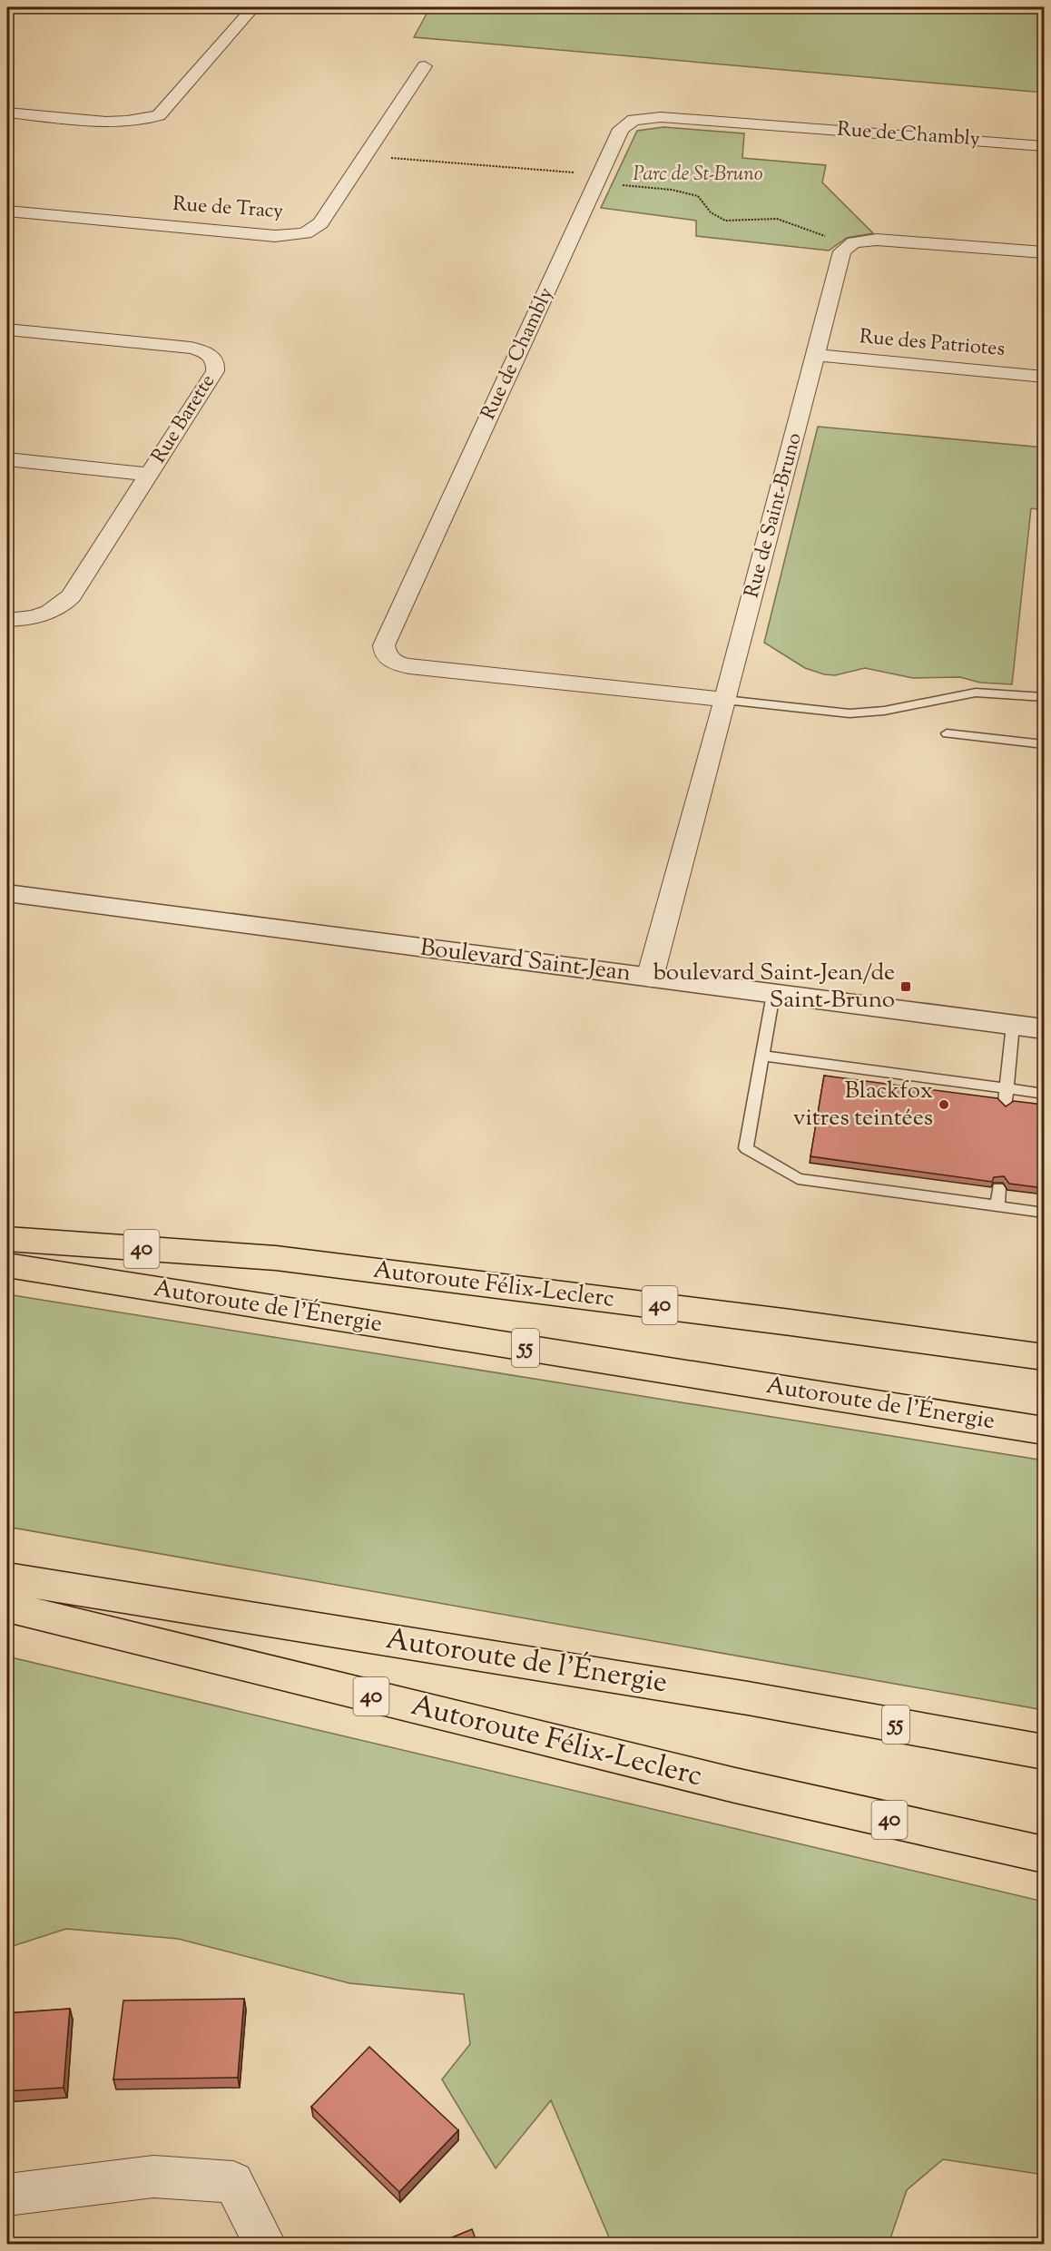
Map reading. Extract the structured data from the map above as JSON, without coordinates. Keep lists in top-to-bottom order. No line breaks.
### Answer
{"streets":{"highway":["40","Autoroute Félix-Leclerc","Autoroute de l'Énergie","55"],"street":["Rue de Chambly","Rue de Tracy","Rue des Patriotes","Rue Barette","Rue de Saint-Bruno","Boulevard Saint-Jean"]},"crossings":[["Rue de Chambly","Rue de Saint-Bruno"],["Rue des Patriotes","Rue de Saint-Bruno"],["Rue de Saint-Bruno","Boulevard Saint-Jean"]],"parks":["Parc de St-Bruno"],"places":{"transit":["boulevard Saint-Jean/de Saint-Bruno"],"other":["Blackfox vitres teintées"]}}
